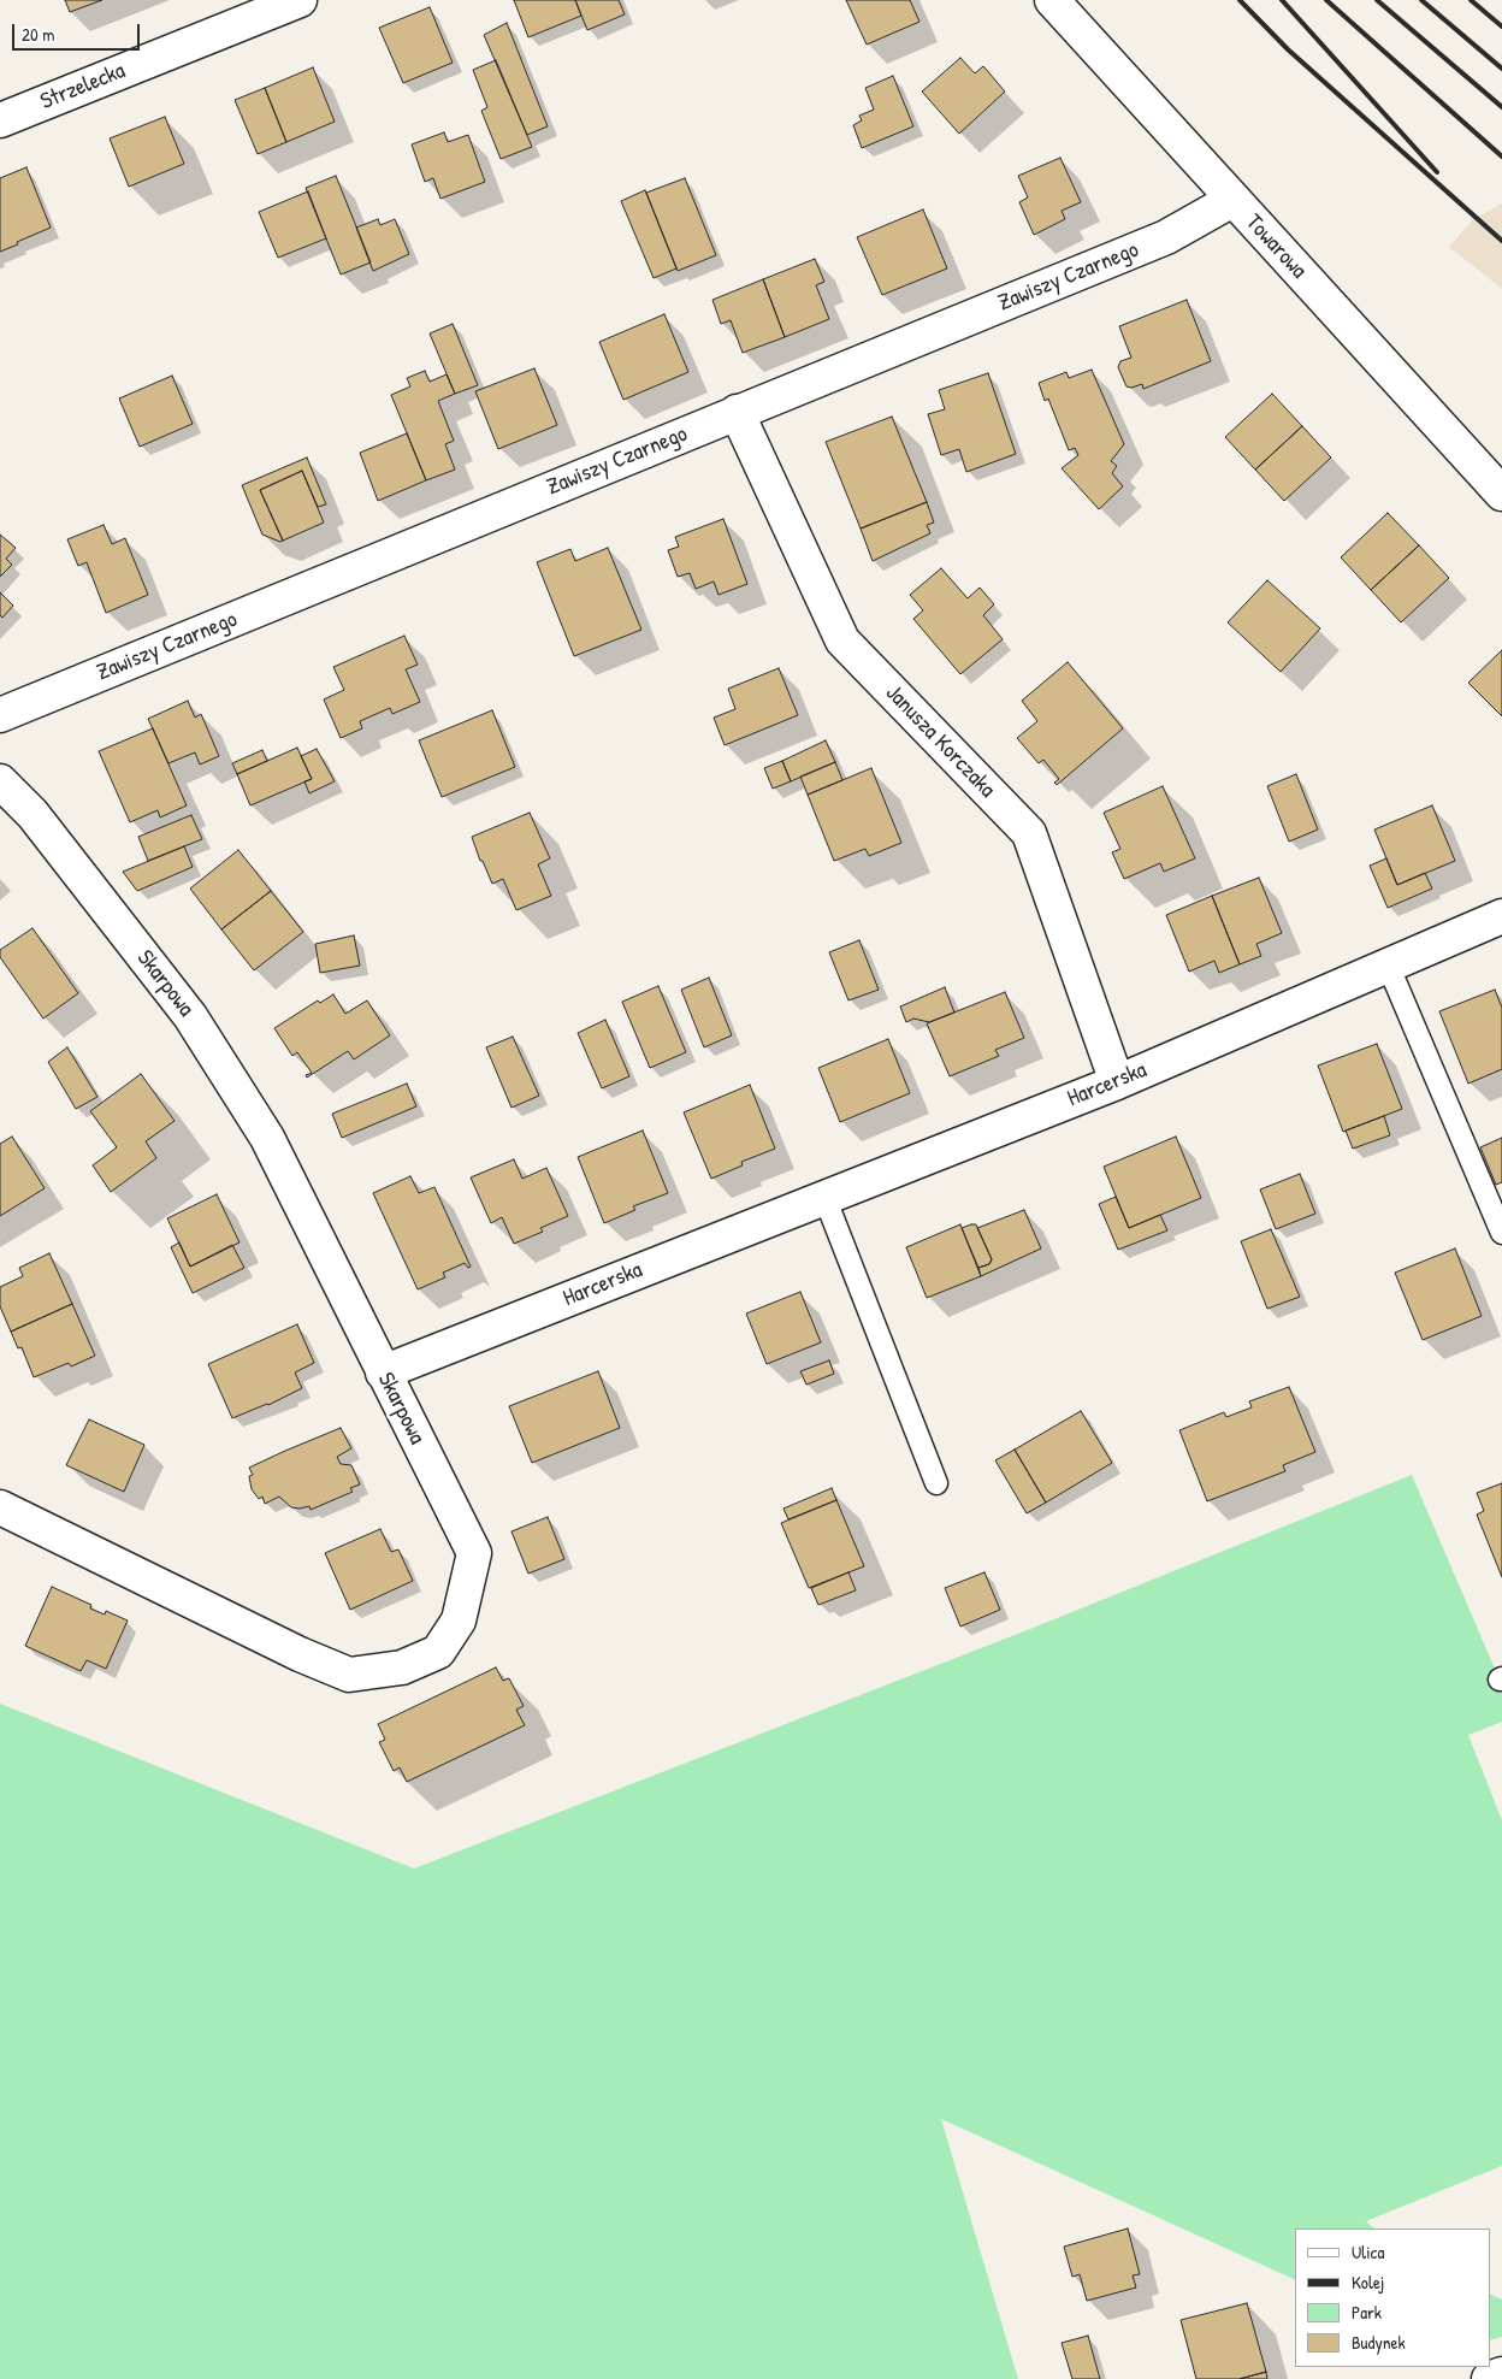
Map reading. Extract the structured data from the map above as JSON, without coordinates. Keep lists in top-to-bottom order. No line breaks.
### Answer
{"streets":{"street":["Strzelecka","Towarowa","Zawiszy Czarnego","Janusza Korczaka","Skarpowa","Harcerska"]},"crossings":[["Towarowa","Zawiszy Czarnego"],["Zawiszy Czarnego","Janusza Korczaka"],["Janusza Korczaka","Harcerska"],["Skarpowa","Harcerska"]],"legend":["Ulica","Kolej","Park","Budynek"],"scale_bar":"20 m"}
